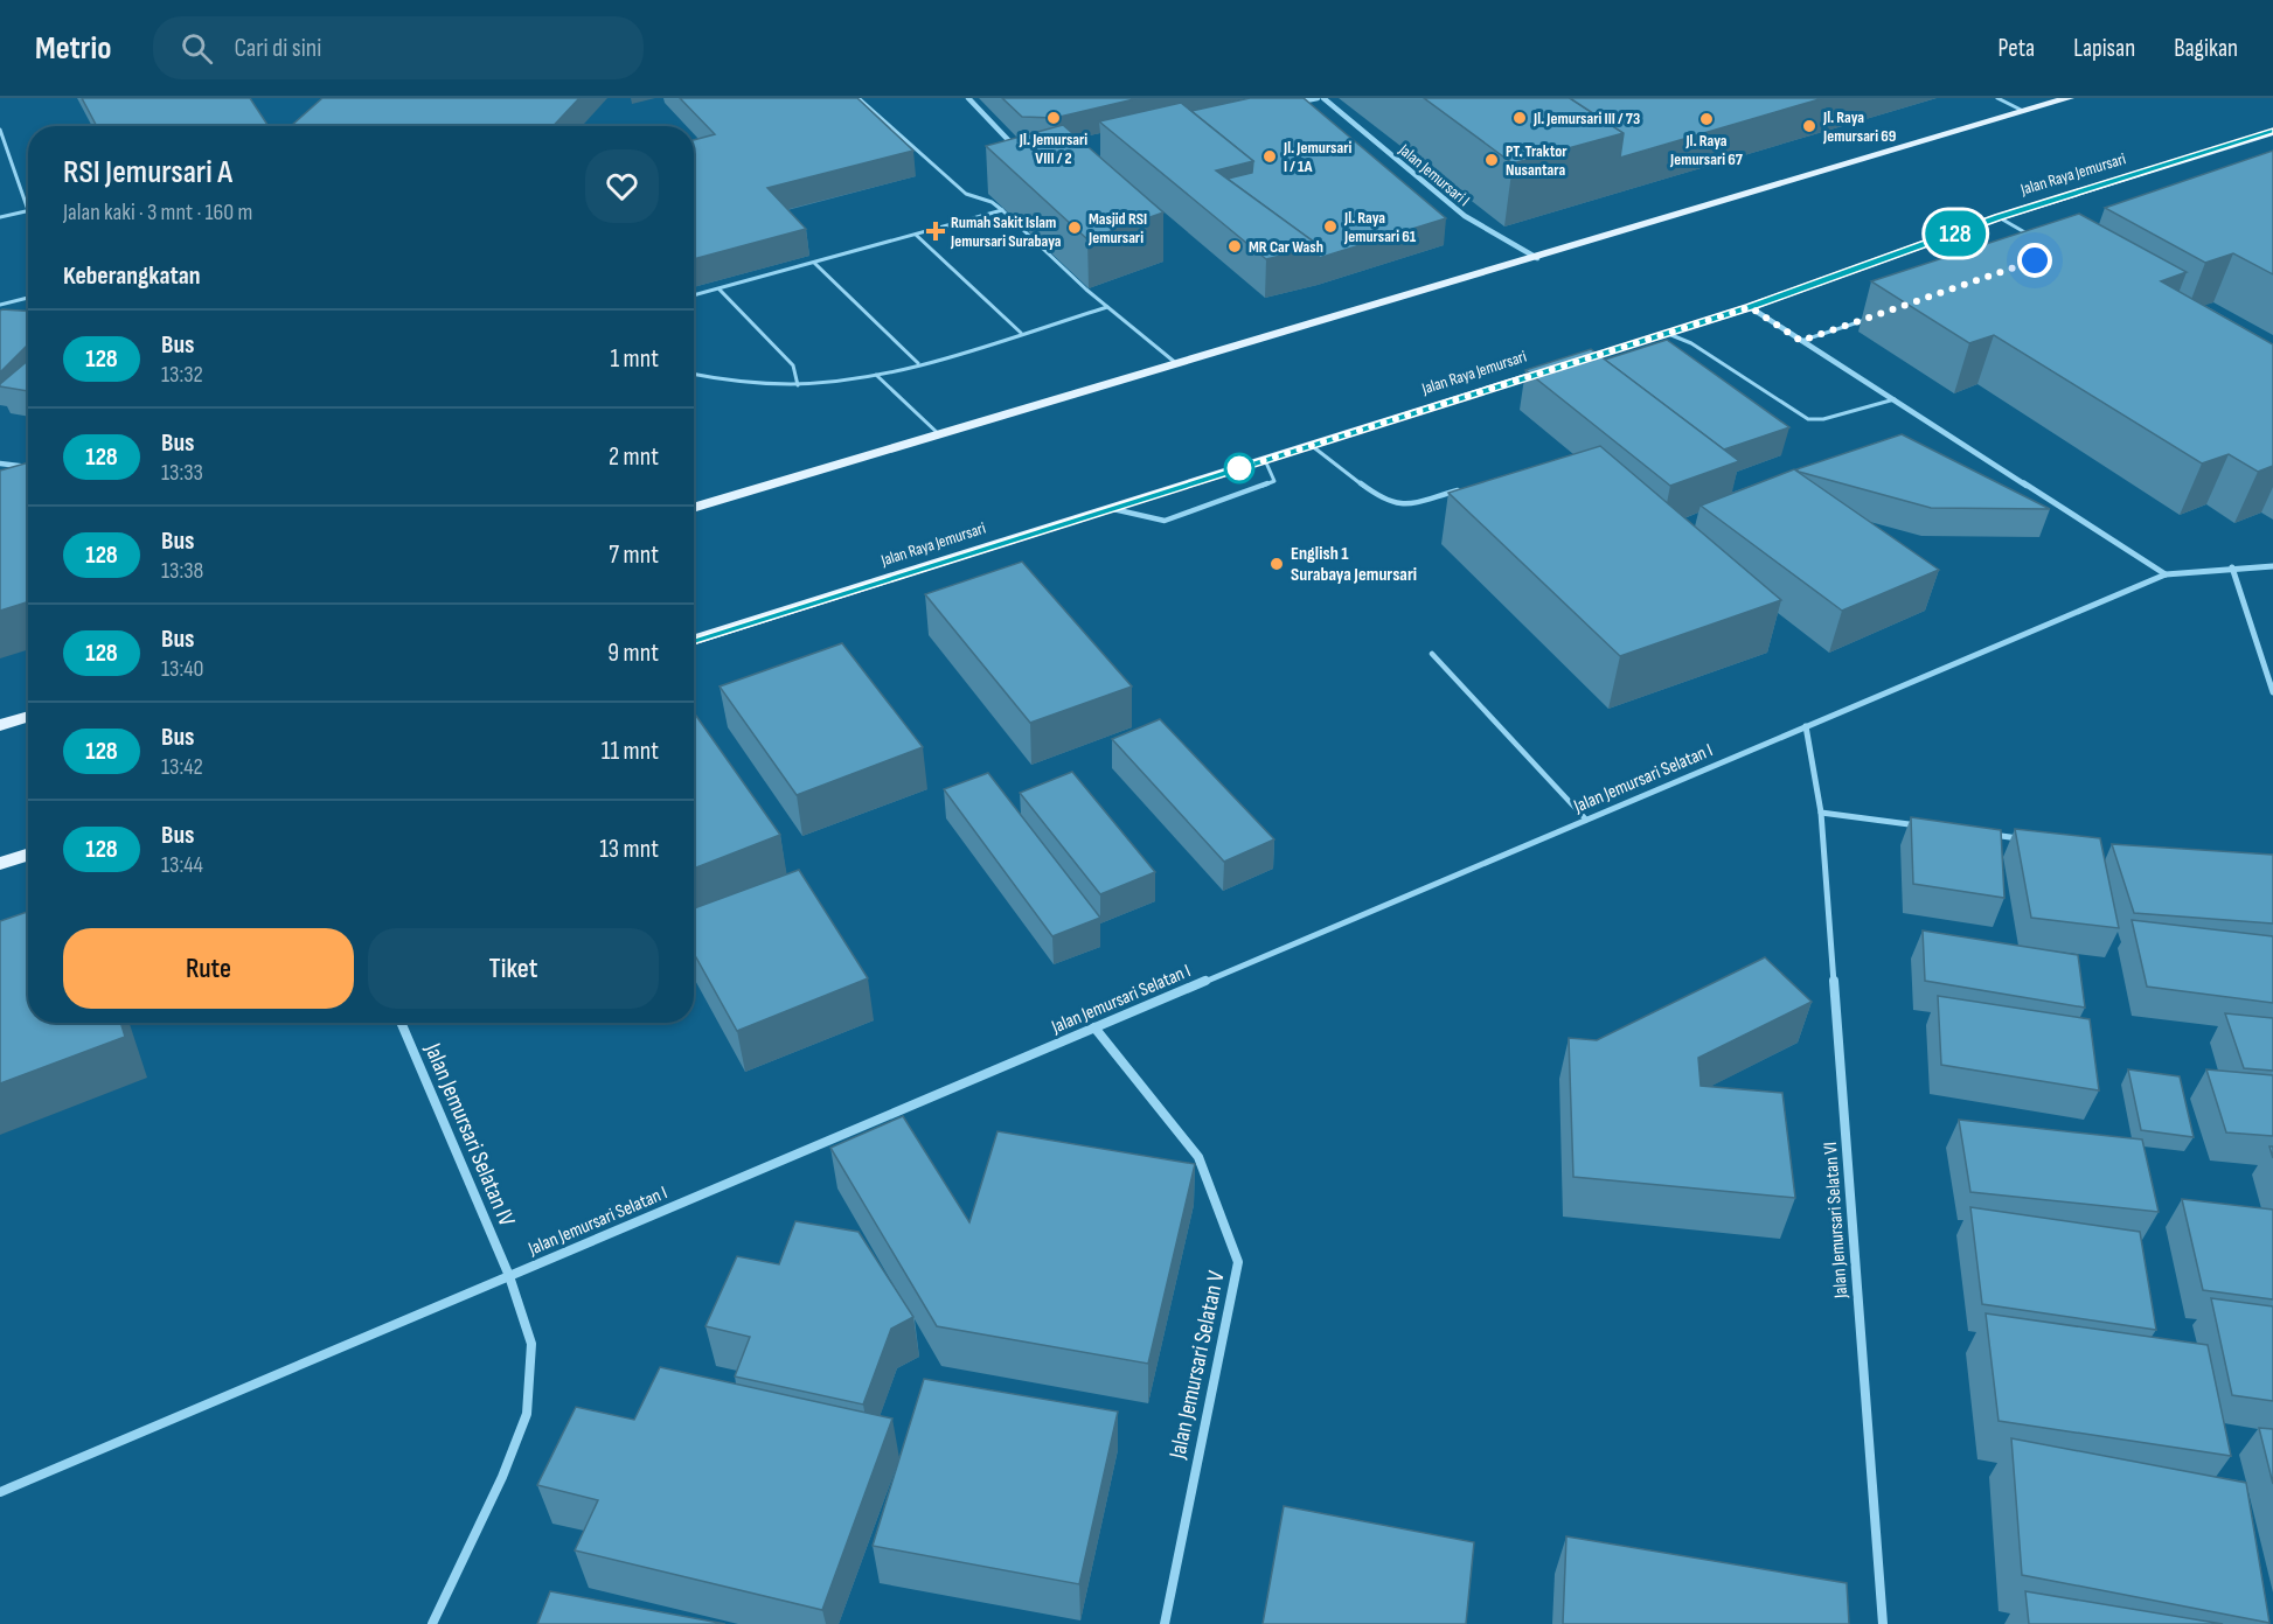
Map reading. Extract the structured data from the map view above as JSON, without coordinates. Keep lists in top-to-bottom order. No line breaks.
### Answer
{"streets":{"main road":["Jalan Raya Jemursari"],"street":["Jalan Jemursari I","Jalan Jemursari Selatan I","Jalan Jemursari Selatan IV","Jalan Jemursari Selatan VI","Jalan Jemursari Selatan V"]},"crossings":[["Jalan Jemursari Selatan I","Jalan Jemursari Selatan IV"],["Jalan Jemursari Selatan I","Jalan Jemursari Selatan VI"],["Jalan Jemursari Selatan I","Jalan Jemursari Selatan V"]],"places":{"other":["Jl. Jemursari VIII / 2","Jl. Jemursari III / 73","Jl. Raya Jemursari 67","Jl. Raya Jemursari 69","Jl. Jemursari I / 1A","PT. Traktor Nusantara","Jl. Raya Jemursari 61","Masjid RSI Jemursari","MR Car Wash","English 1 Surabaya Jemursari"],"health":["Rumah Sakit Islam Jemursari Surabaya"]},"lines":["bus line 128"],"page":{"header":"Metrio","search":"Cari di sini","nav":["Peta","Lapisan","Bagikan"],"on_map":"128","heading":[["RSI Jemursari A","Jalan kaki · 3 mnt · 160 m"],"Keberangkatan"],"list":[{"mark":"128","name":"Bus","note":"13:32","value":"1 mnt"},{"mark":"128","name":"Bus","note":"13:33","value":"2 mnt"},{"mark":"128","name":"Bus","note":"13:38","value":"7 mnt"},{"mark":"128","name":"Bus","note":"13:40","value":"9 mnt"},{"mark":"128","name":"Bus","note":"13:42","value":"11 mnt"},{"mark":"128","name":"Bus","note":"13:44","value":"13 mnt"}],"buttons":["Rute","Tiket"]}}
